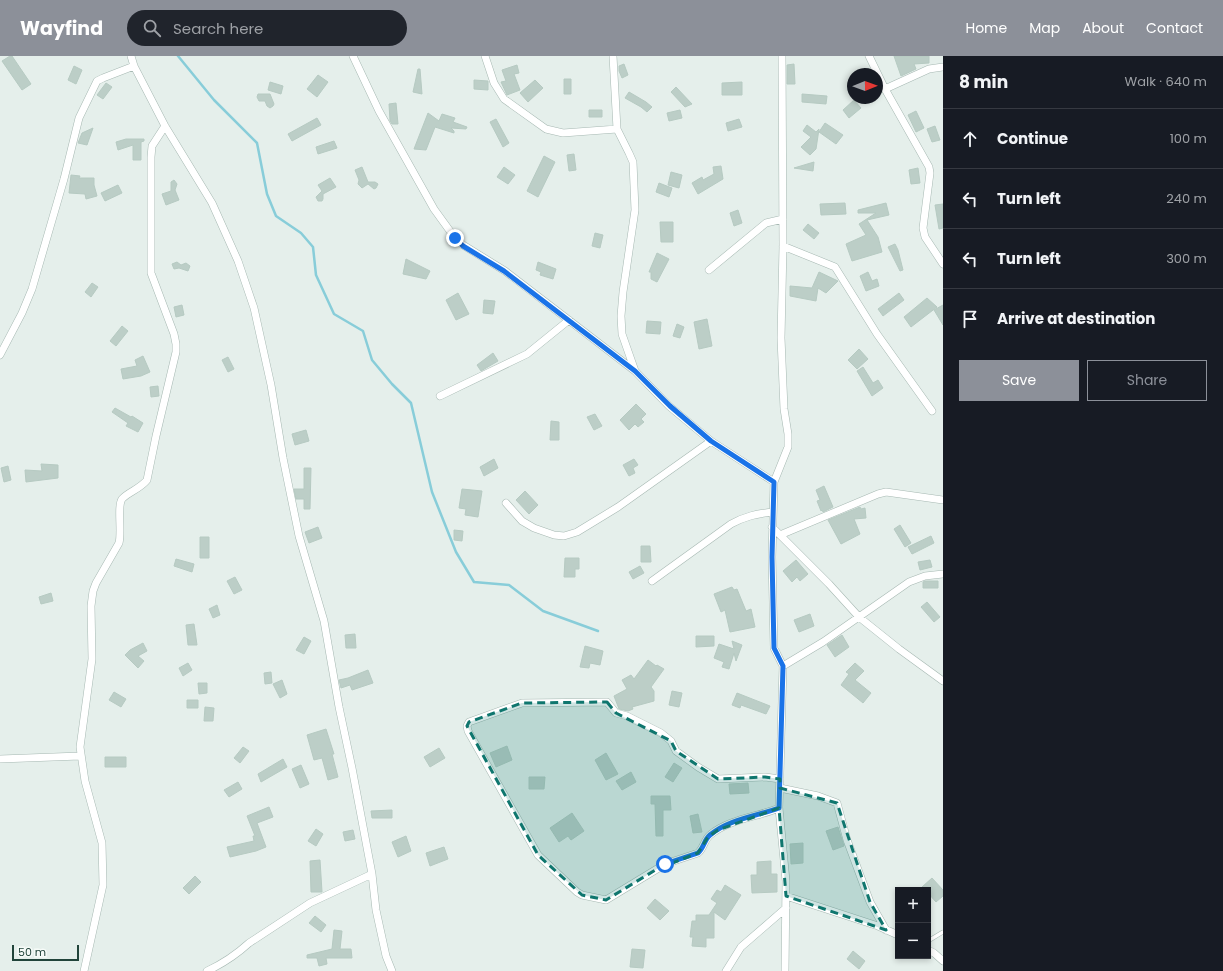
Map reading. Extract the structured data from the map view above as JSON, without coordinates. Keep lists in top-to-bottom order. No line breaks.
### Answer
{"scale_bar":"50 m","north":"right","page":{"header":"Wayfind","search":"Search here","nav":["Home","Map","About","Contact"],"heading":["8 min","Walk · 640 m"],"list":[["Continue","100 m"],["Turn left","240 m"],["Turn left","300 m"],"Arrive at destination"],"buttons":["Save","Share"],"map_buttons":["+","−"],"scale":"50 m"}}
